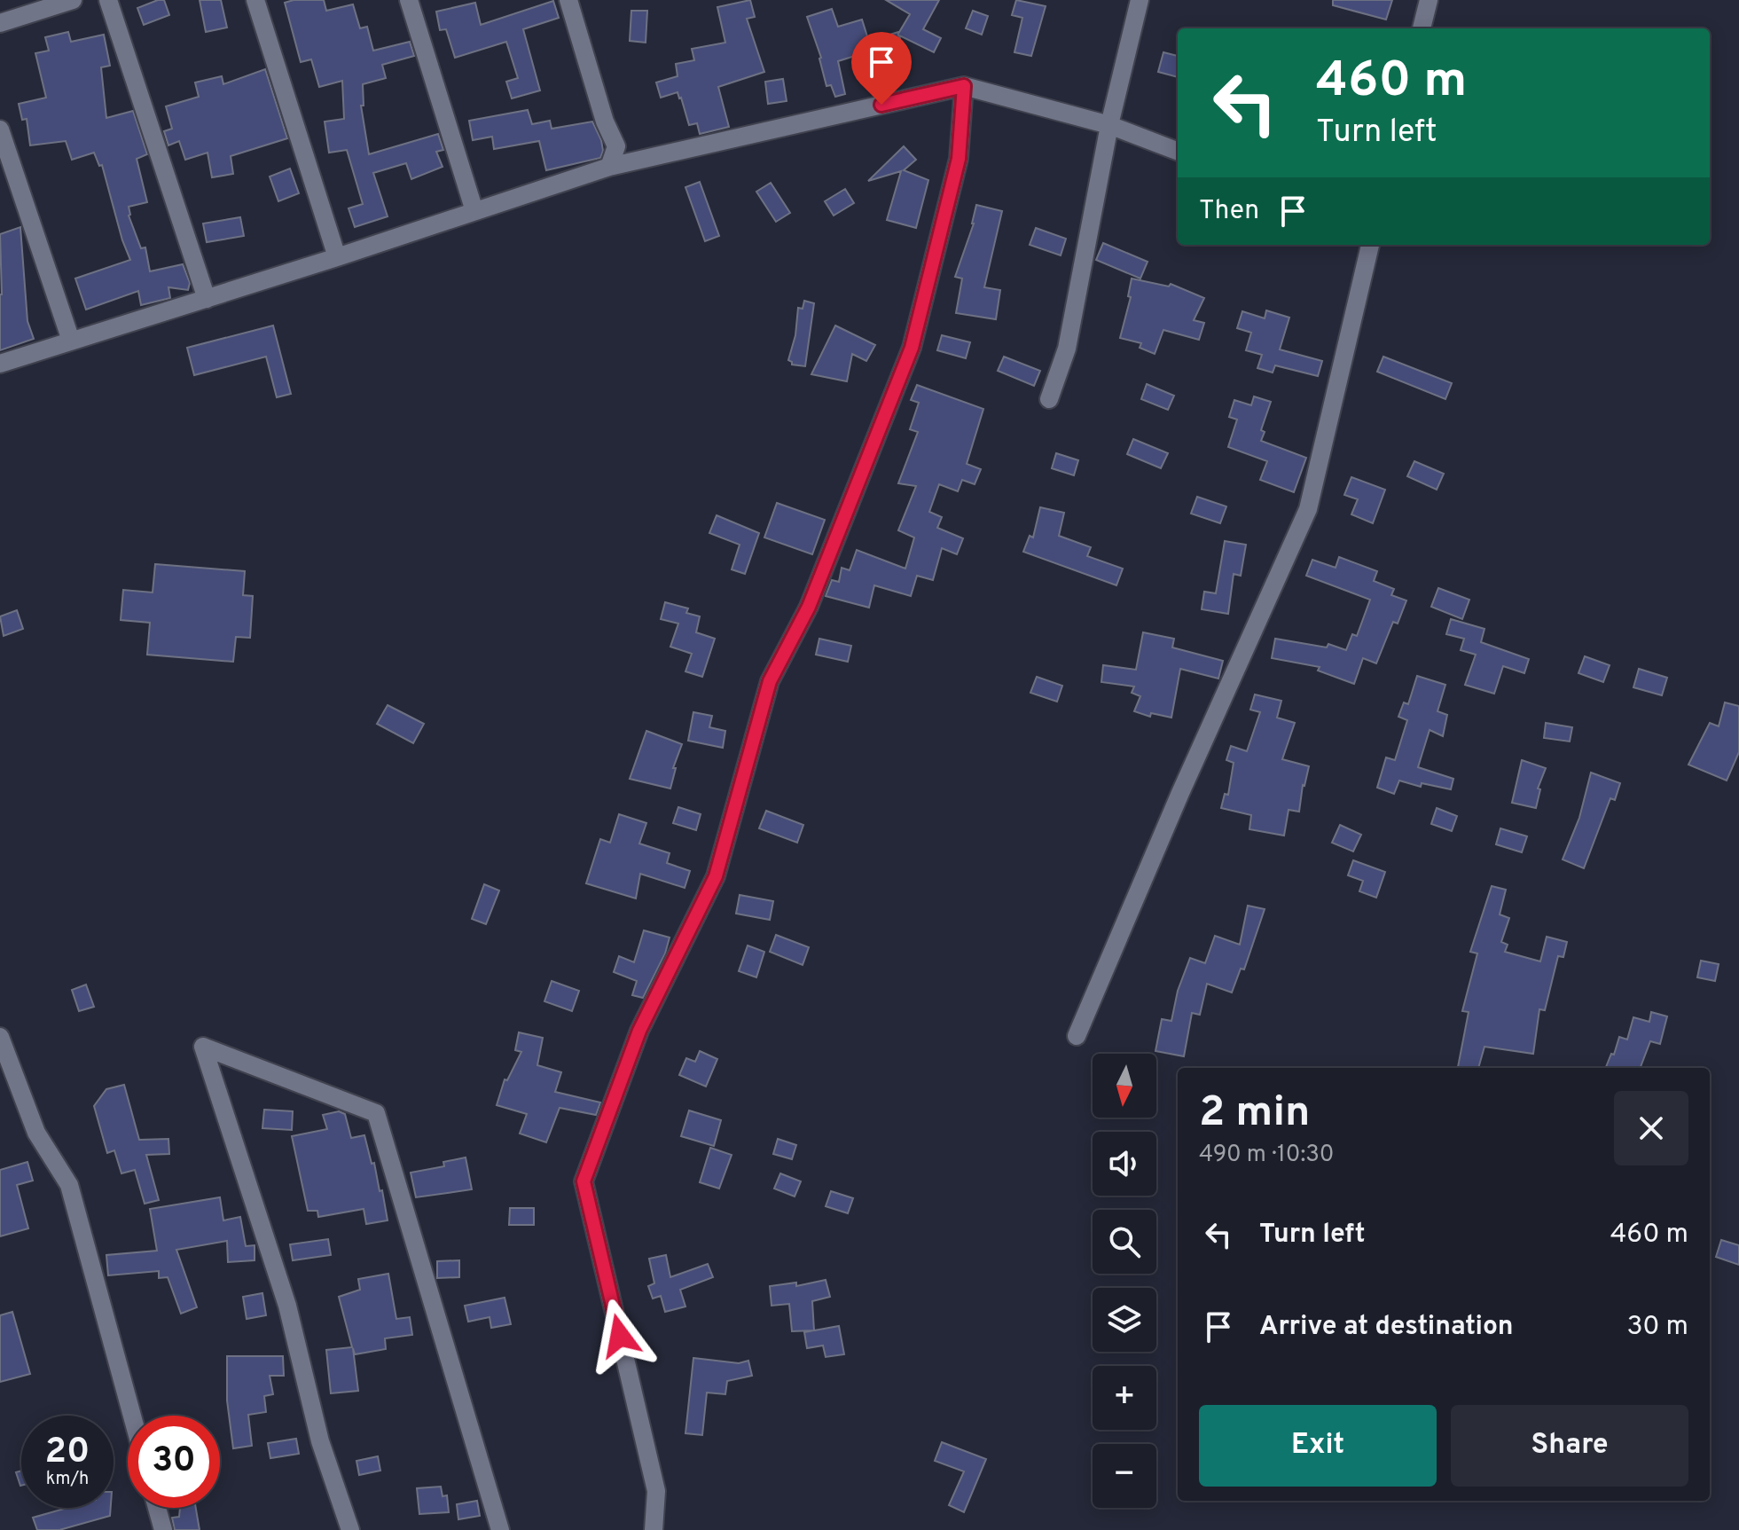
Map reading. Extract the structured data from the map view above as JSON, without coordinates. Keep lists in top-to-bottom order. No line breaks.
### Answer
{"north":"bottom","page":{"turn":["460 m","Turn left"],"then":"Then","map_buttons":["+","−"],"heading":["2 min","490 m · 10:30"],"list":[{"name":"Turn left","value":"460 m"},{"name":"Arrive at destination","value":"30 m"}],"buttons":["Exit","Share"],"speed":"20 km/h","limit":"30"}}
